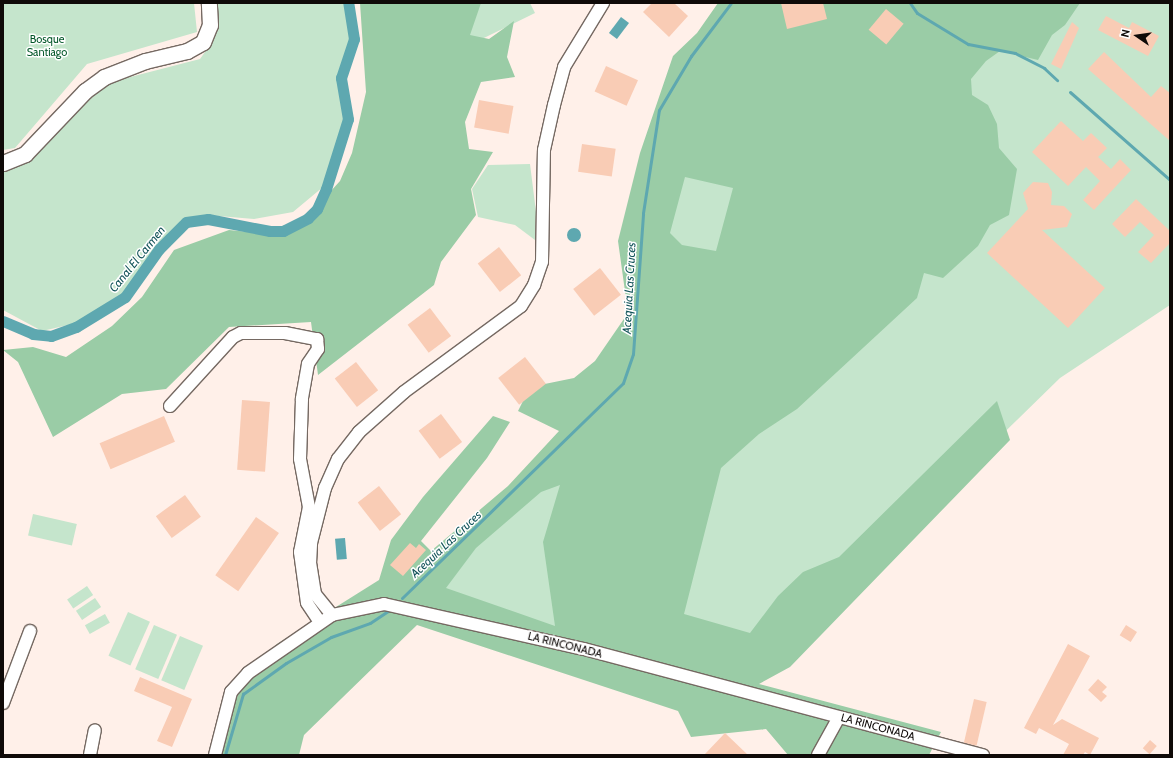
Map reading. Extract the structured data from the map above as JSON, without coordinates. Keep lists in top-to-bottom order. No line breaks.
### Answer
{"streets":{"street":["LA RINCONADA"]},"water":["Canal El Carmen","Acequia Las Cruces"],"parks":["Bosque Santiago"],"north":"left"}
